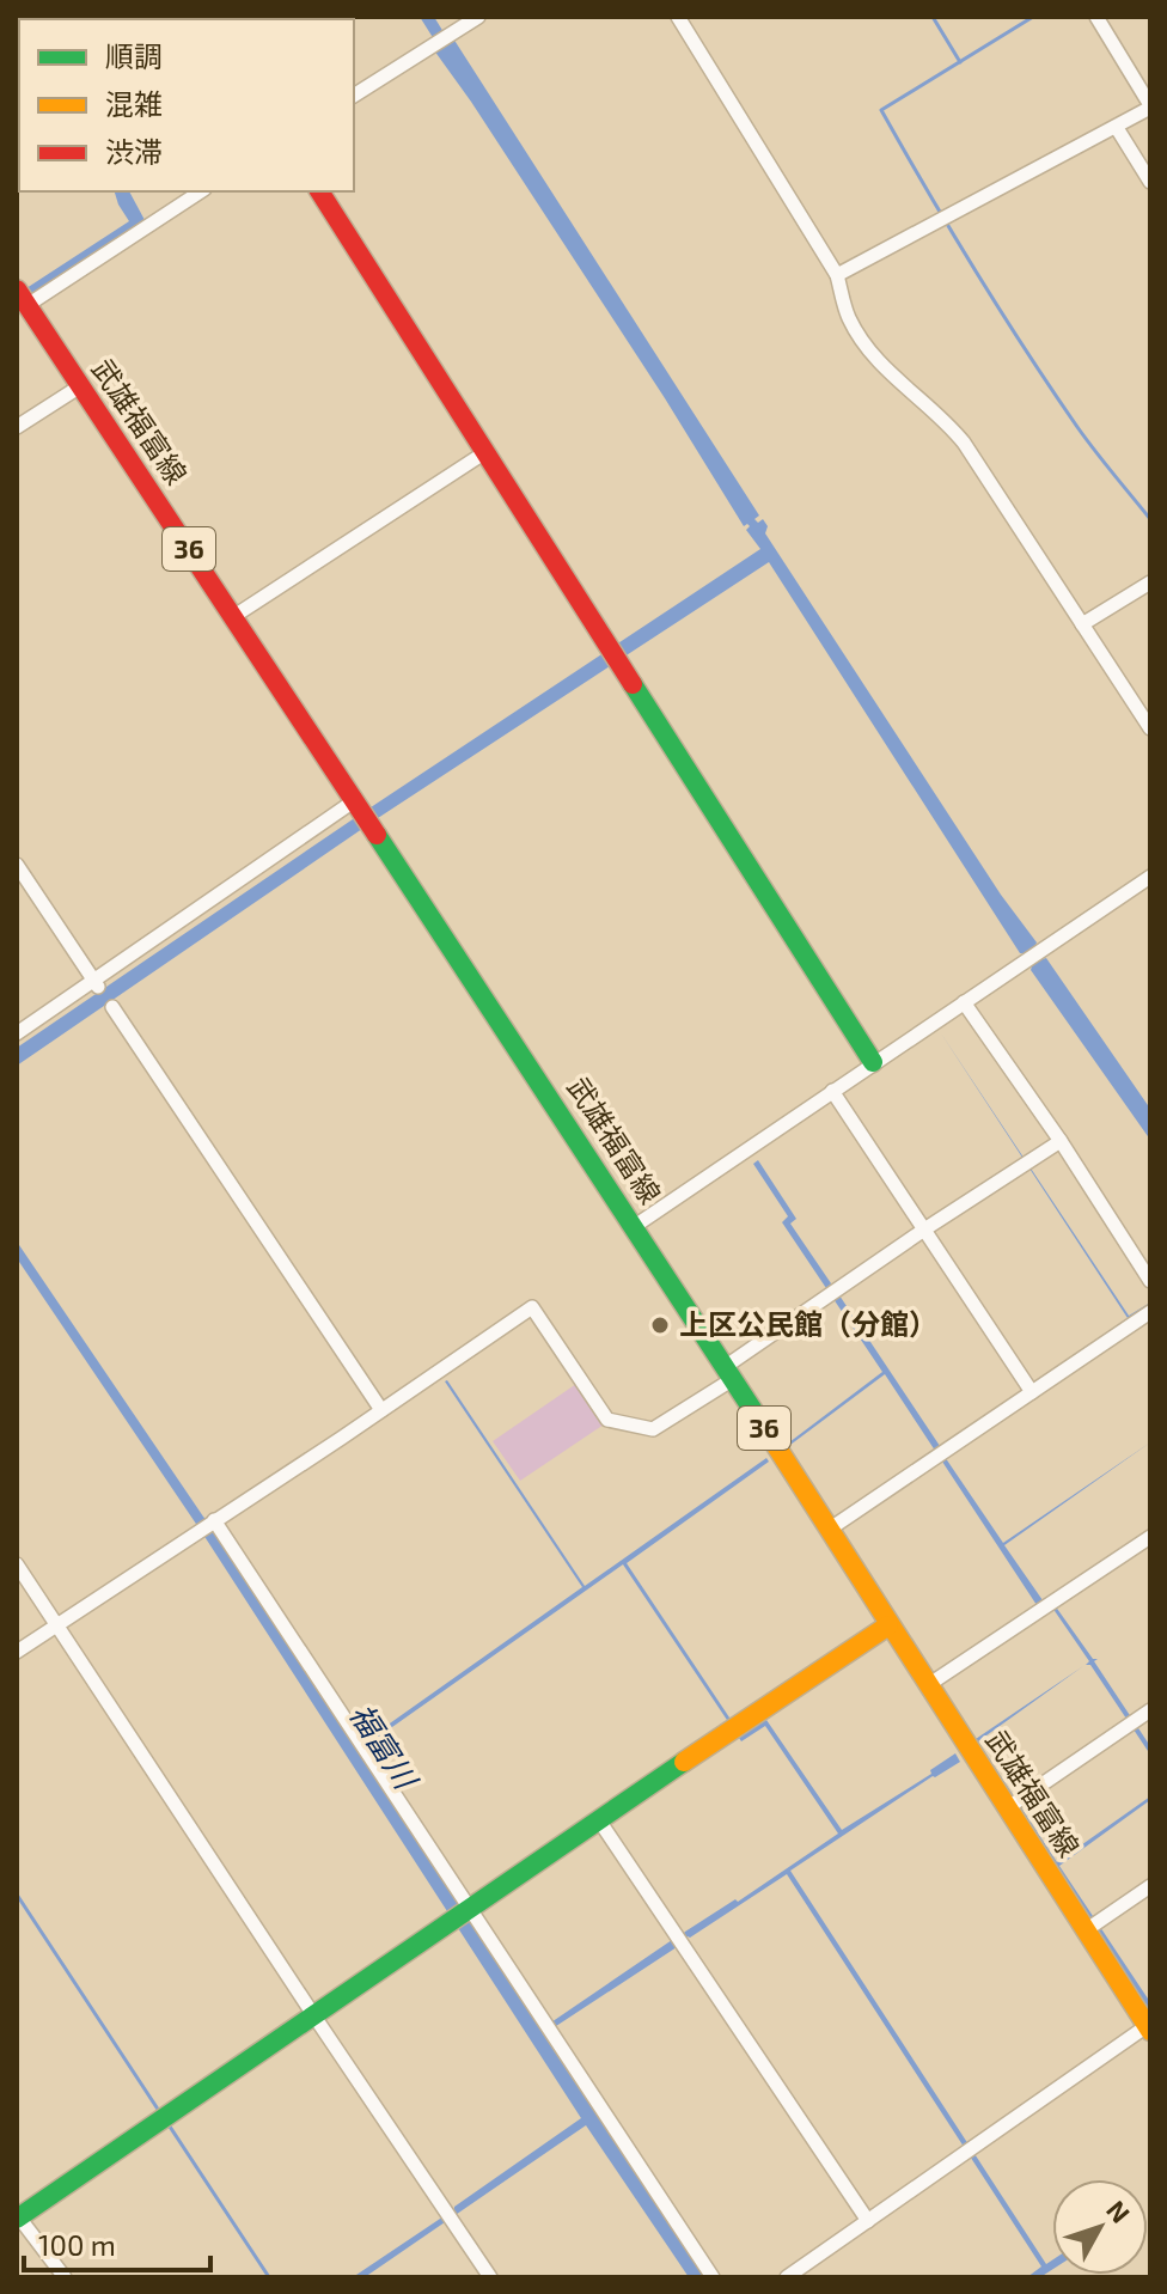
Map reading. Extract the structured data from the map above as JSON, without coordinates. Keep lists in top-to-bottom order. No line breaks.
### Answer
{"streets":{"street":["武雄福富線","36"]},"water":["福富川"],"places":["上区公民館（分館）"],"legend":["順調","混雑","渋滞"],"scale_bar":"100 m","north":"top right"}
